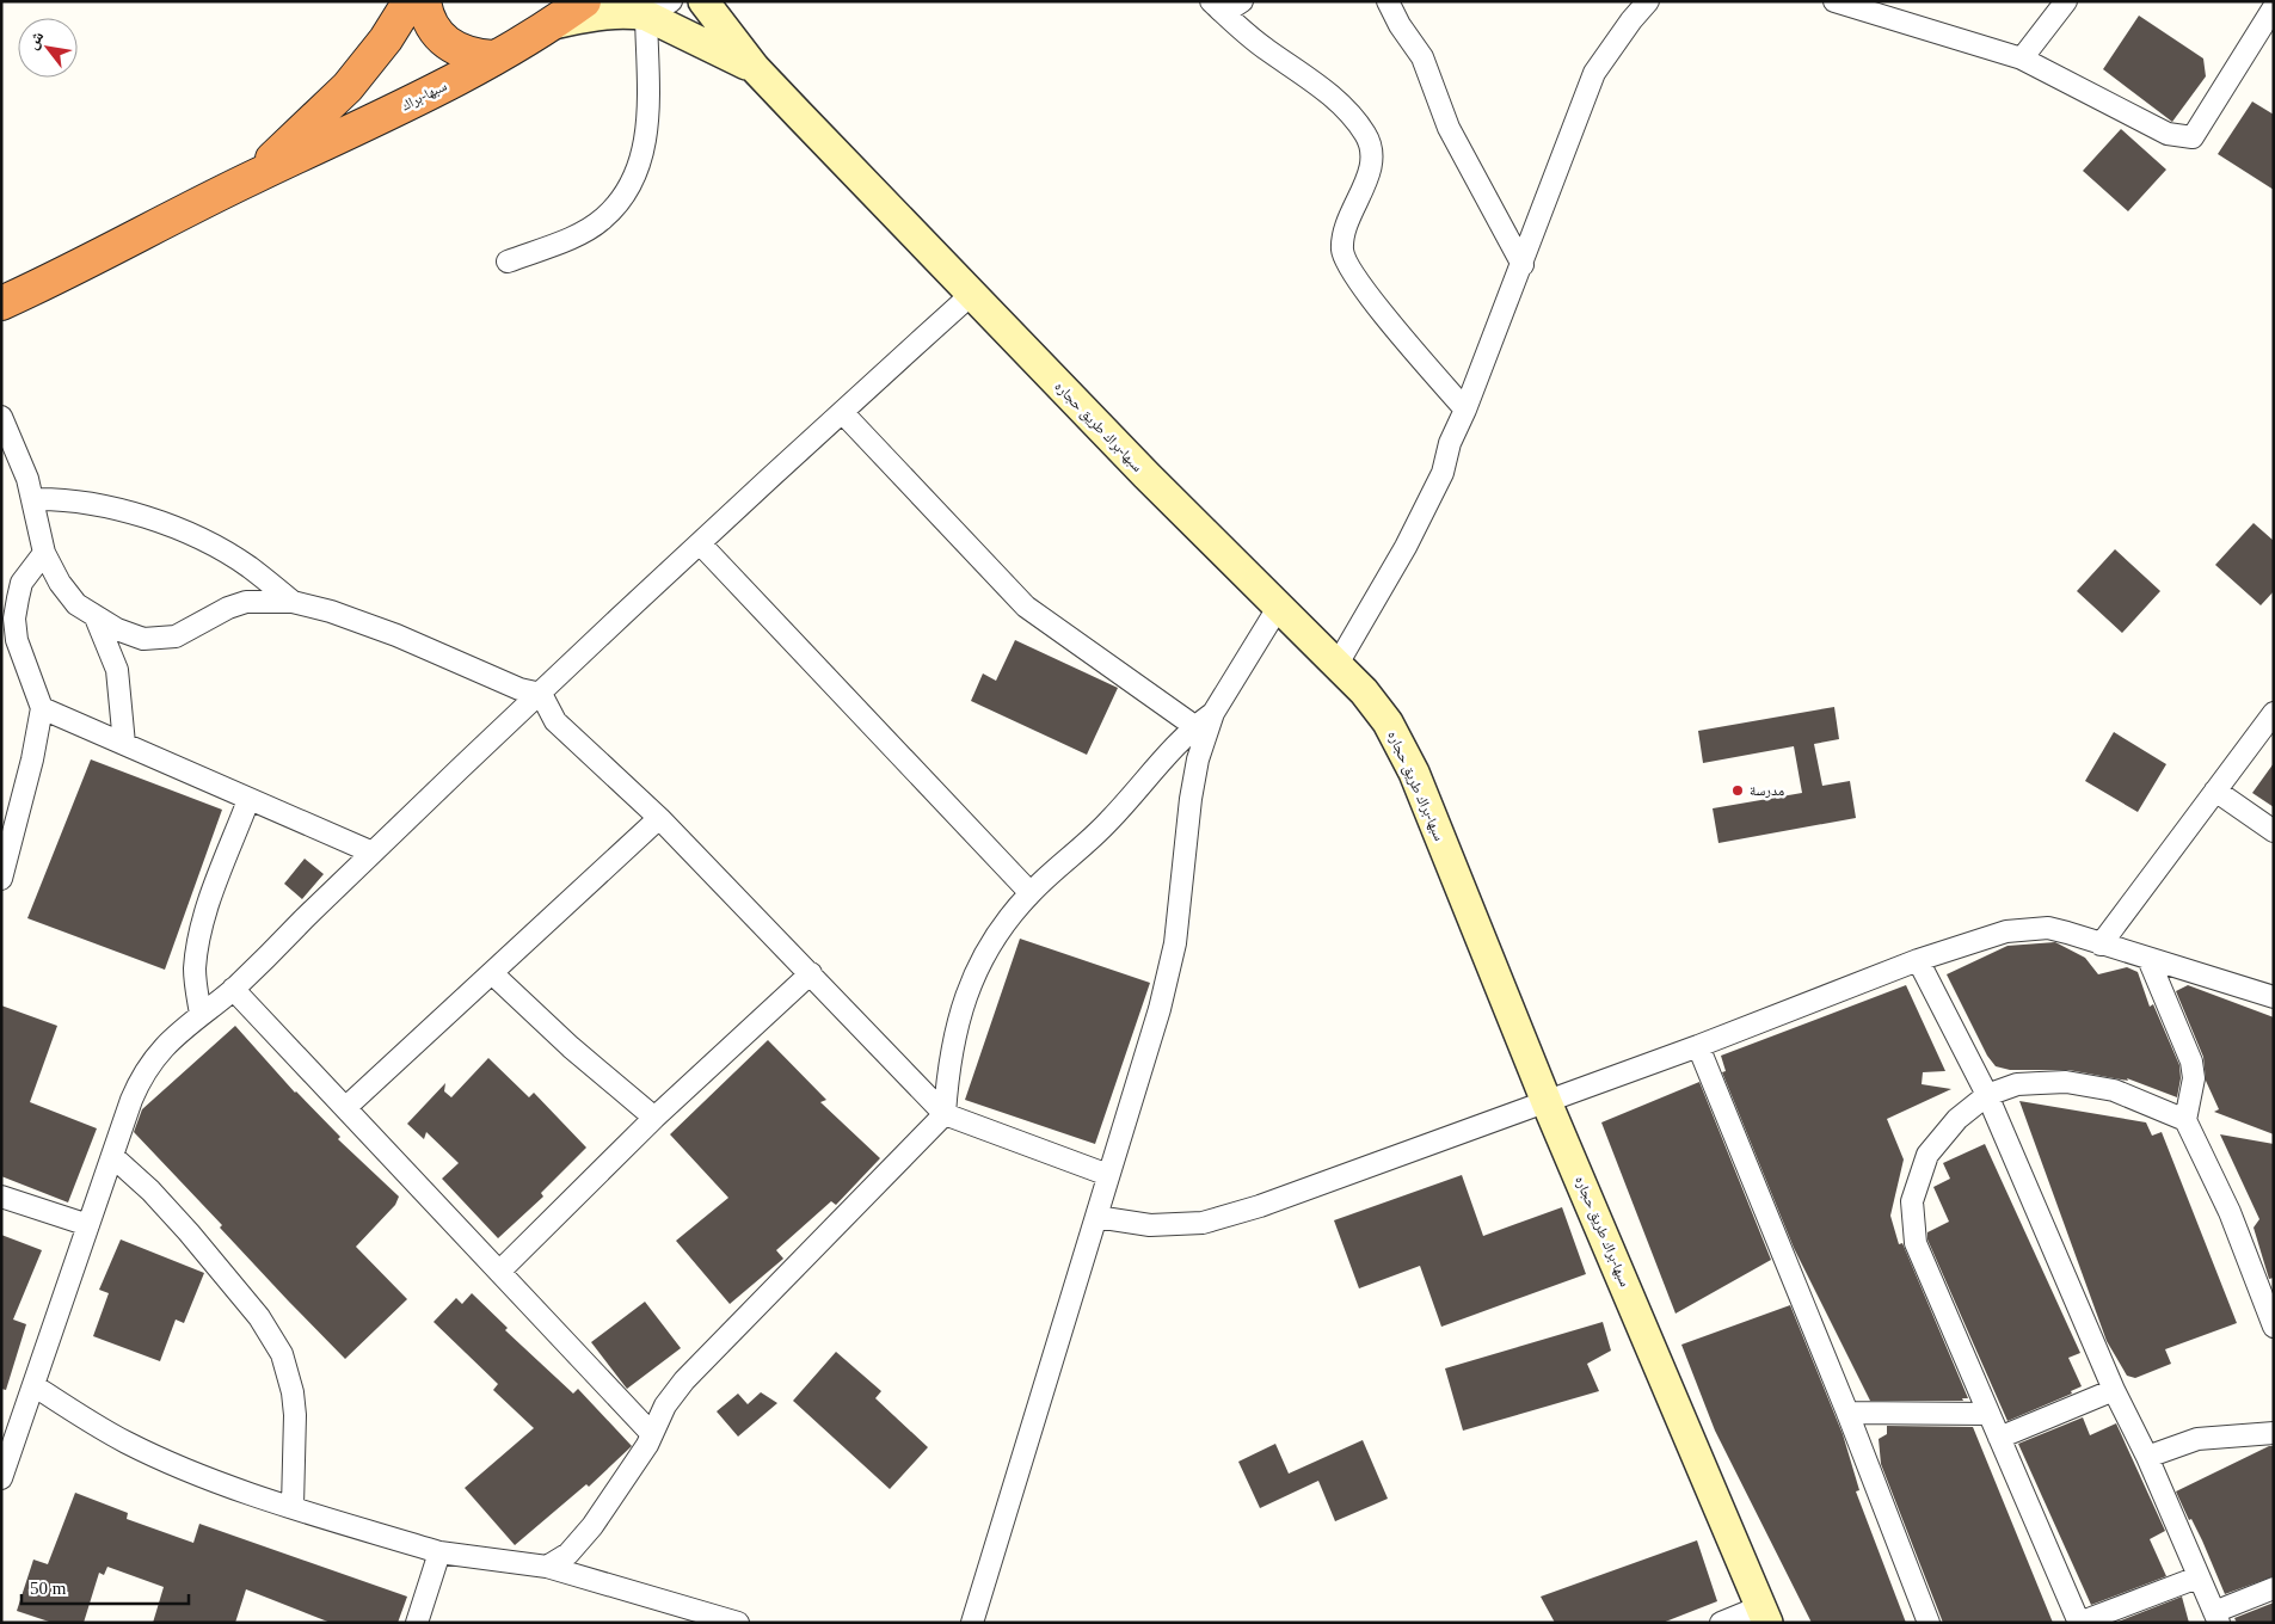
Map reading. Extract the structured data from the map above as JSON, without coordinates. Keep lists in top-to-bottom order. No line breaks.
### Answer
{"streets":{"highway":["سبها-براك"],"main road":["سبها-براك طريق حجاره"]},"crossings":[["سبها-براك","سبها-براك طريق حجاره"]],"places":["مدرسة"],"scale_bar":"50 m","north":"top left"}
